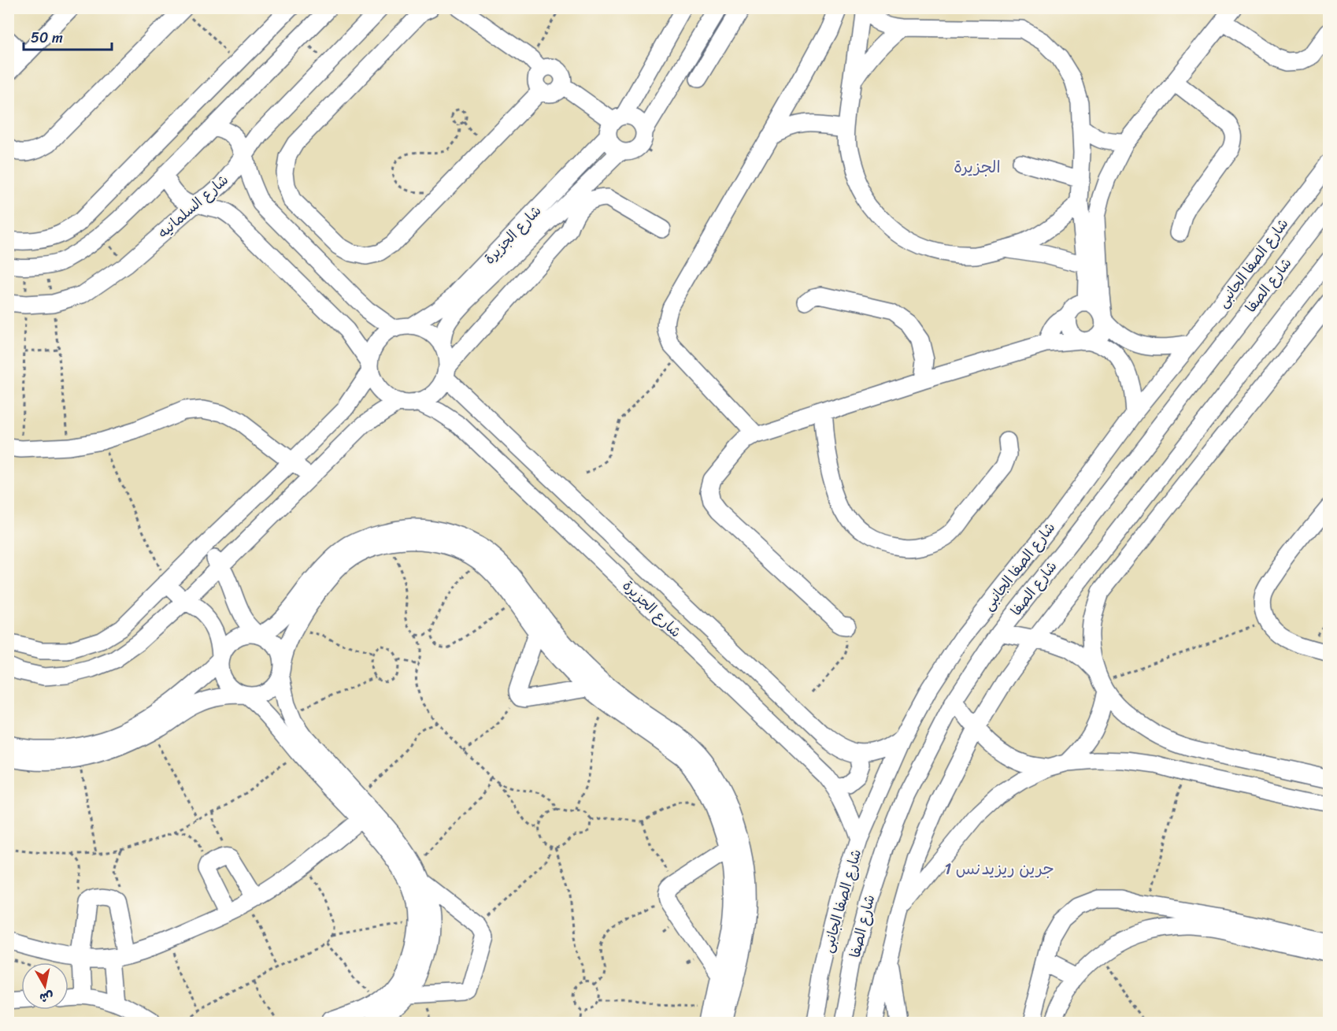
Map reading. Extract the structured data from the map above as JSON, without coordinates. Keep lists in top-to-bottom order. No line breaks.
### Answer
{"streets":{"street":["شارع السلمانيه","شارع الجزيرة","شارع الصفا الجانبى","شارع الصفا"]},"crossings":[["شارع الجزيرة","شارع الصفا الجانبى"]],"districts":["الجزيرة","جرين ريزيدنس 1"],"scale_bar":"50 m","north":"bottom"}
